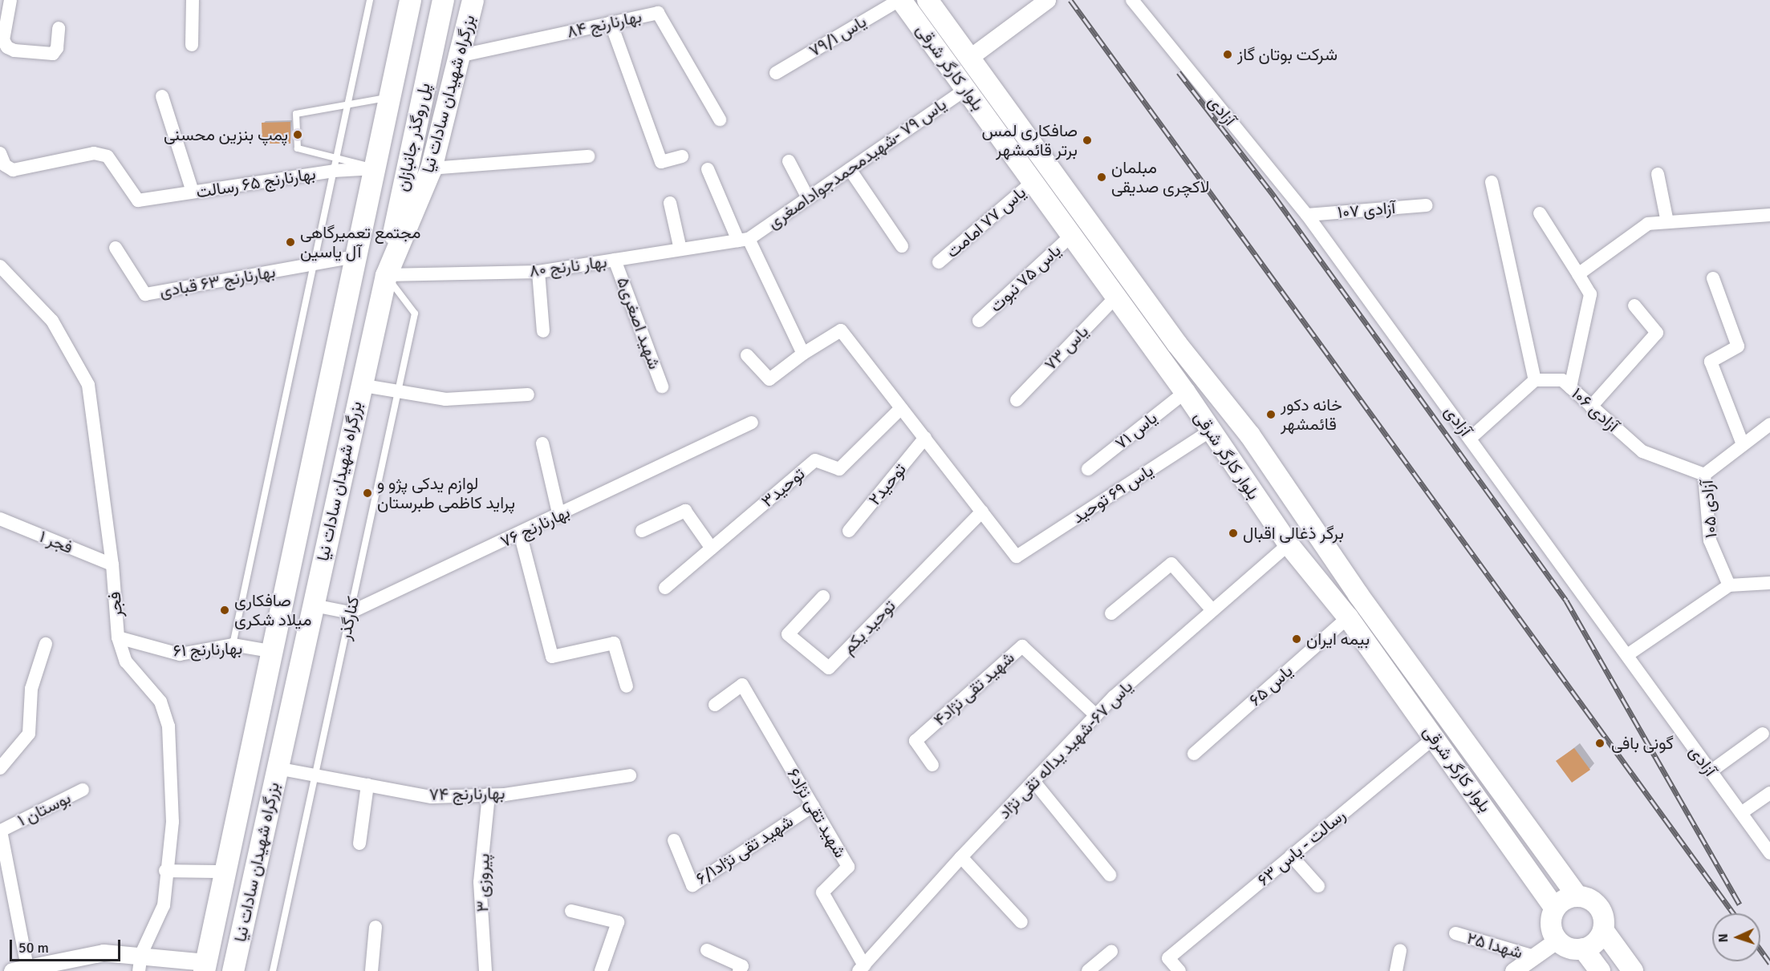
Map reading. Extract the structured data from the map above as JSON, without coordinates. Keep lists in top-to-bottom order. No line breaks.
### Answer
{"streets":{"highway":["بزرگراه شهیدان سادات نیا","پل روگذر جانبازان"],"main road":["بلوار کارگر شرقی"],"street":["بهارنارنج ۸۴","یاس ۷۹/۱","آزادی","یاس ۷۹ -شهیدمحمدجواداصغری","بهارنارنج ۶۵ رسالت","آزادی ۱۰۷","یاس ۷۷ امامت","بهار نارنج ۸۰","یاس ۷۵ نبوت","بهارنارنج ۶۳ قبادی","شهید اصغری۵","یاس ۷۳","آزادی ۱۰۶","یاس ۷۱","توحید۲","توحید۳","یاس ۶۹ توحید","آزادی ۱۰۵","بهارنارنج ۷۶","فجر ۱","فجر","توحید یکم","بهارنارنج ۶۱","یاس ۶۵","شهید تقی نژاد۴","یاس ۶۷-شهید یداله تقی نژاد","بهارنارنج ۷۴","بوستان ۱","شهید تقی نژاد۶","رسالت - یاس ۶۳","شهید تقی نژاد۶/۱","پیروزی ۳","شهدا ۲۵"],"lane":["کنارگذر"]},"crossings":[["بهارنارنج ۸۴","بزرگراه شهیدان سادات نیا"],["یاس ۷۹/۱","بلوار کارگر شرقی"],["بلوار کارگر شرقی","یاس ۷۹ -شهیدمحمدجواداصغری"],["بلوار کارگر شرقی","یاس ۷۷ امامت"],["بلوار کارگر شرقی","یاس ۷۵ نبوت"],["بلوار کارگر شرقی","یاس ۷۳"],["بلوار کارگر شرقی","یاس ۷۱"],["بلوار کارگر شرقی","یاس ۶۹ توحید"],["بلوار کارگر شرقی","یاس ۶۵"],["بلوار کارگر شرقی","یاس ۶۷-شهید یداله تقی نژاد"],["بلوار کارگر شرقی","رسالت - یاس ۶۳"],["بزرگراه شهیدان سادات نیا","پل روگذر جانبازان"],["بزرگراه شهیدان سادات نیا","بهارنارنج ۶۵ رسالت"],["بزرگراه شهیدان سادات نیا","بهار نارنج ۸۰"],["بزرگراه شهیدان سادات نیا","کنارگذر"],["بزرگراه شهیدان سادات نیا","بهارنارنج ۶۱"],["بزرگراه شهیدان سادات نیا","بهارنارنج ۷۴"],["آزادی","آزادی ۱۰۷"],["پل روگذر جانبازان","بهار نارنج ۸۰"],["پل روگذر جانبازان","کنارگذر"],["یاس ۷۹ -شهیدمحمدجواداصغری","بهار نارنج ۸۰"],["بهار نارنج ۸۰","شهید اصغری۵"],["بهار نارنج ۸۰","کنارگذر"],["آزادی ۱۰۶","آزادی ۱۰۵"],["یاس ۶۹ توحید","توحید یکم"],["بهارنارنج ۷۶","کنارگذر"],["فجر ۱","فجر"],["فجر","بهارنارنج ۶۱"],["کنارگذر","بهارنارنج ۷۴"],["شهید تقی نژاد۴","یاس ۶۷-شهید یداله تقی نژاد"],["یاس ۶۷-شهید یداله تقی نژاد","شهید تقی نژاد۶"],["بهارنارنج ۷۴","پیروزی ۳"],["شهید تقی نژاد۶","شهید تقی نژاد۶/۱"]],"places":["شرکت بوتان گاز","پمپ بنزین محسنی","صافکاری لمس برتر قائمشهر","مبلمان لاکچری صدیقی","مجتمع تعمیرگاهی آل یاسین","خانه دکور قائمشهر","لوازم یدکی پژو و پراید کاظمی طبرستان","برگر ذغالی اقبال","صافکاری میلاد شکری","بیمه ایران","گونی بافی"],"scale_bar":"50 m","north":"left"}
